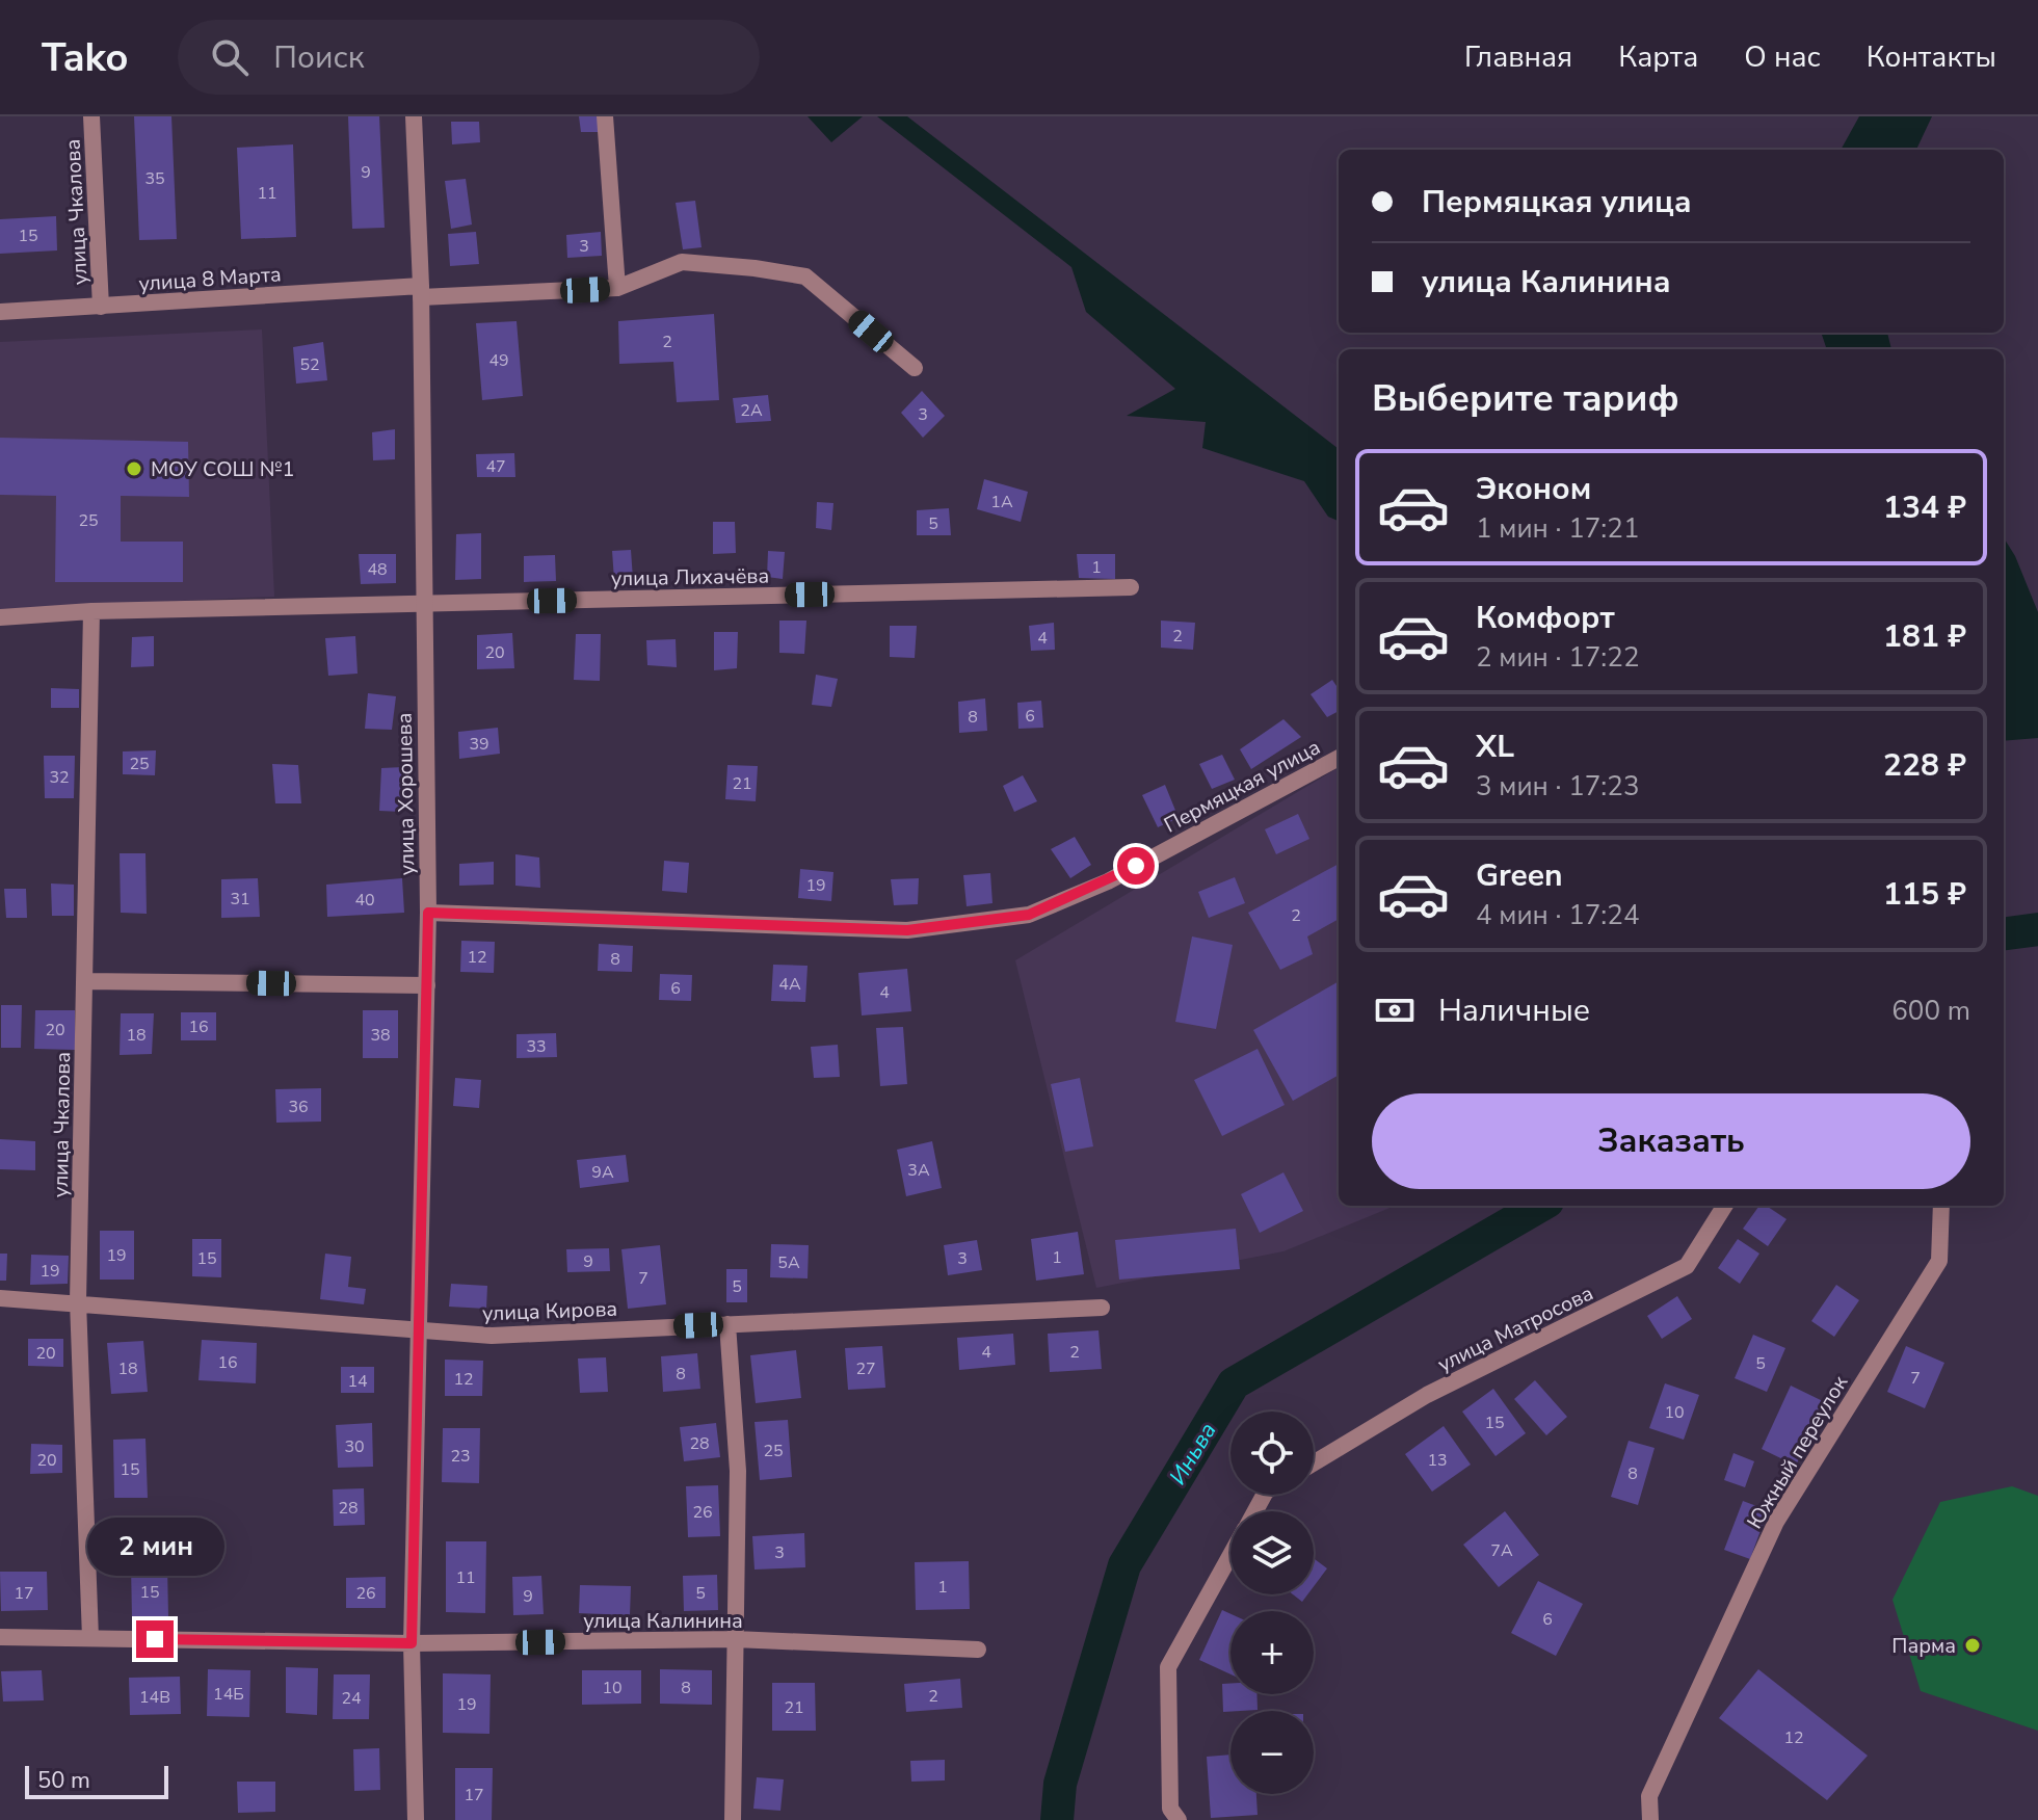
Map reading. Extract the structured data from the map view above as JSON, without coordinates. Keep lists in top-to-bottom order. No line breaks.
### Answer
{"streets":{"street":["улица Чкалова","улица 8 Марта","улица Лихачёва","Пермяцкая улица","улица Хорошева","улица Кирова","улица Матросова","Южный переулок","улица Калинина"]},"crossings":[["улица Чкалова","улица 8 Марта"],["улица Чкалова","улица Лихачёва"],["улица Чкалова","улица Кирова"],["улица Чкалова","улица Калинина"],["улица 8 Марта","улица Хорошева"],["улица Лихачёва","улица Хорошева"],["Пермяцкая улица","улица Хорошева"],["улица Хорошева","улица Кирова"],["улица Хорошева","улица Калинина"]],"water":["Иньва"],"places":["МОУ СОШ №1","Парма"],"house_numbers":["9","35","11","15","3","2","49","52","2А","3","47","1А","25","5","1","48","2","4","20","6","8","39","25","32","21","19","31","40","2","12","8","4А","6","4","16","20","18","38","33","36","3А","9А","19","1","15","3","9","5А","19","7","5","4","2","20","16","5","18","27","8","7","12","14","10","15","28","30","25","23","20","13","15","8","28","26","7А","3","11","1","15","17","26","5","9","6","10","8","14Б","2","14В","24","19","21","12","17"],"scale_bar":"50 m","page":{"header":"Tako","search":"Поиск","nav":["Главная","Карта","О нас","Контакты"],"banner":["Пермяцкая улица","улица Калинина"],"heading":"Выберите тариф","list":[{"name":"Эконом","note":"1 мин · 17:21","value":"134 ₽"},{"name":"Комфорт","note":"2 мин · 17:22","value":"181 ₽"},{"name":"XL","note":"3 мин · 17:23","value":"228 ₽"},{"name":"Green","note":"4 мин · 17:24","value":"115 ₽"}],"pay":["Наличные","600 m"],"buttons":"Заказать","map_buttons":["+","−"],"bubble":"2 мин","scale":"50 m"}}
